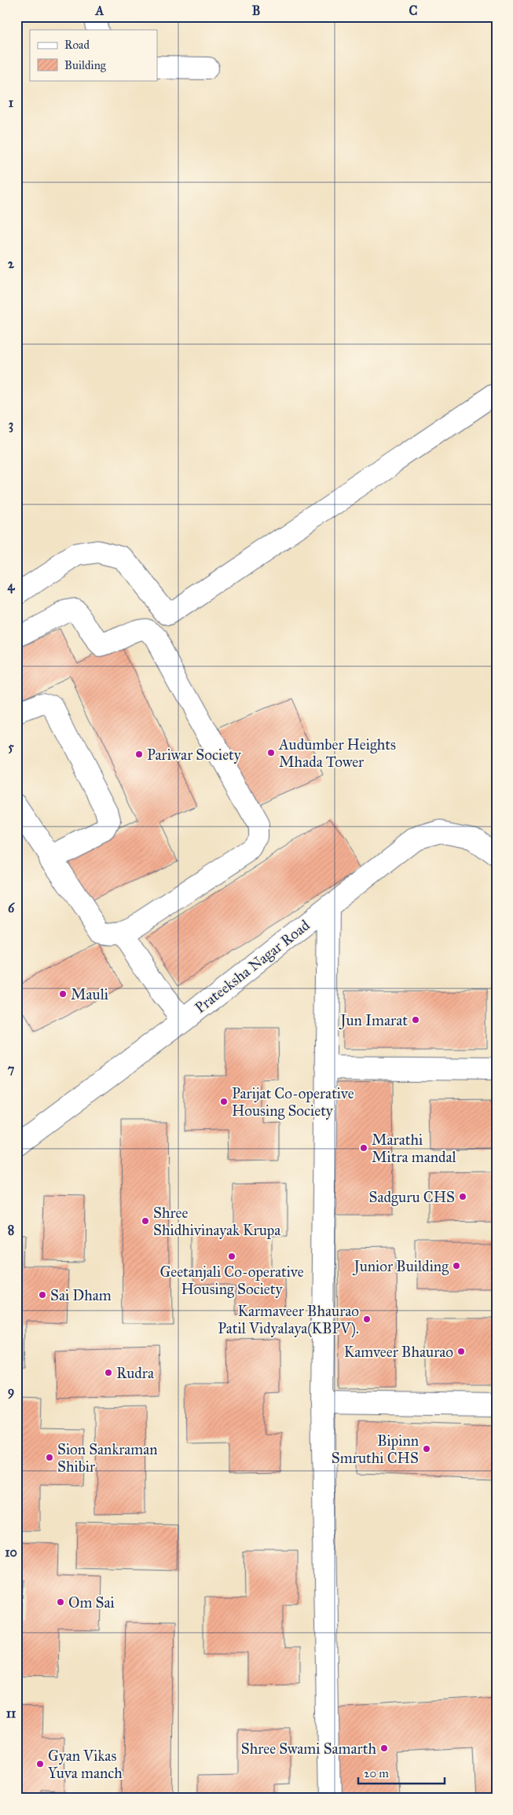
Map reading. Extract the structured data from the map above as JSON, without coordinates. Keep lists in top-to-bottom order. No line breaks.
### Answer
{"streets":{"street":["Prateeksha Nagar Road"]},"places":["Audumber Heights Mhada Tower","Pariwar Society","Mauli","Jun Imarat","Parijat Co-operative Housing Society","Marathi Mitra mandal","Sadguru CHS","Shree Shidhivinayak Krupa","Geetanjali Co-operative Housing Society","Junior Building","Sai Dham","Karmaveer Bhaurao Patil Vidyalaya(KBPV).","Kamveer Bhaurao","Rudra","Bipinn Smruthi CHS","Sion Sankraman Shibir","Om Sai","Shree Swami Samarth","Gyan Vikas Yuva manch"],"legend":["Road","Building"],"scale_bar":"20 m","grid":{"columns":["A","B","C"],"rows":["1","2","3","4","5","6","7","8","9","10","11"]}}
